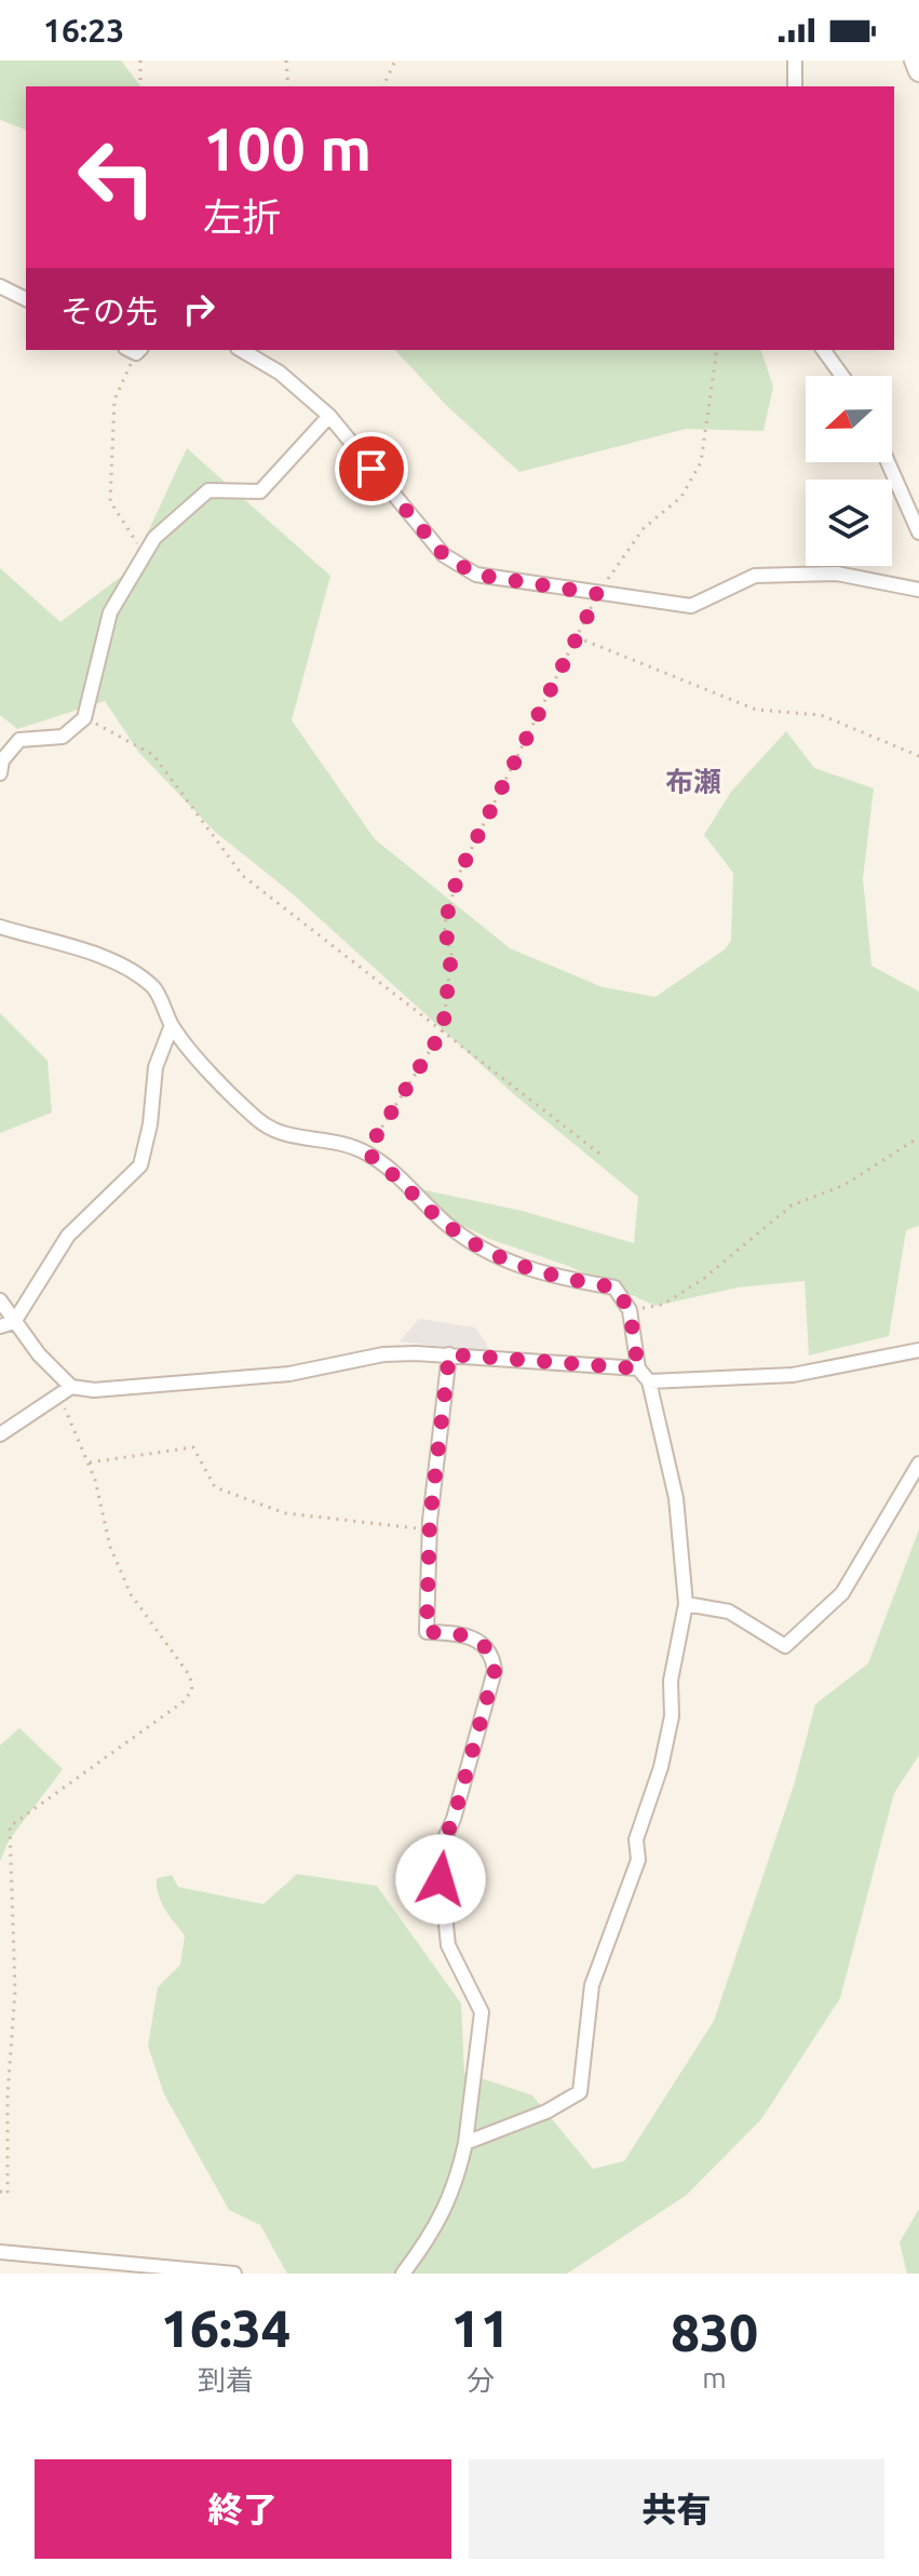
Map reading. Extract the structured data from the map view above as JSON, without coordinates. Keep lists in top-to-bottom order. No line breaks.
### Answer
{"districts":["布瀬"],"north":"left","page":{"status":"16:23","turn":["100 m","左折"],"then":"その先","eta":["16:34","到着","11","分","830","m"],"buttons":["終了","共有"]}}
